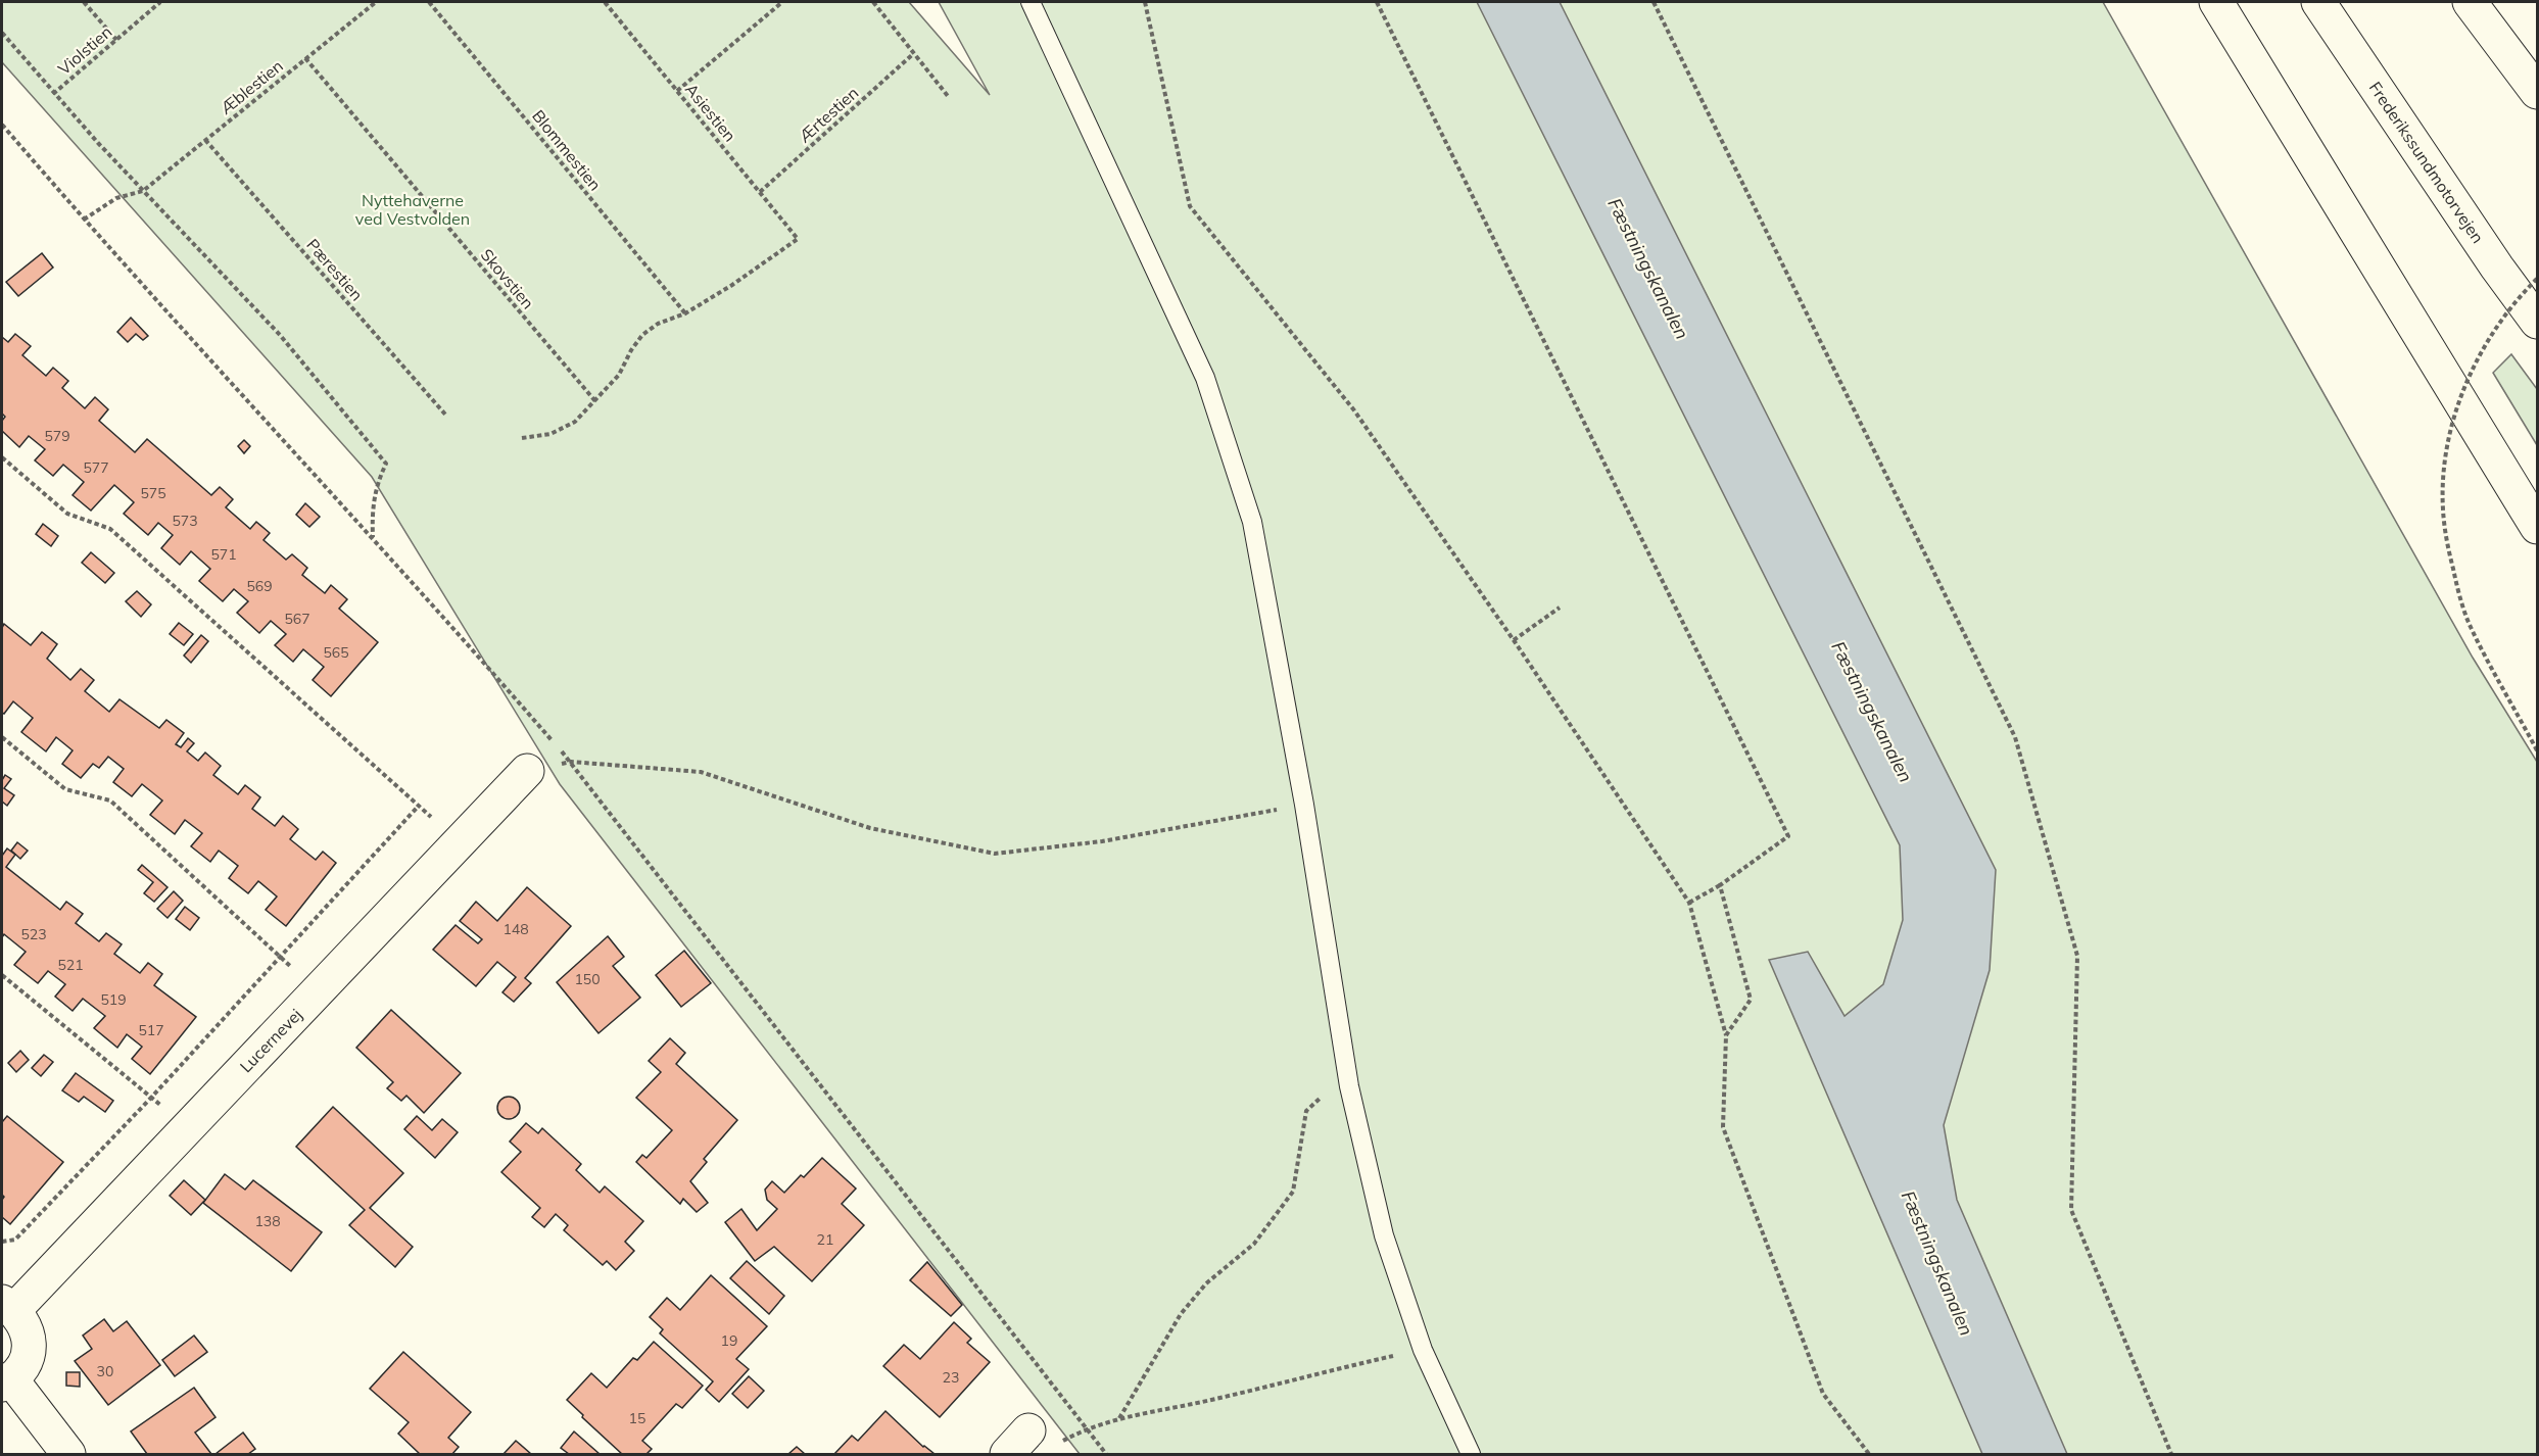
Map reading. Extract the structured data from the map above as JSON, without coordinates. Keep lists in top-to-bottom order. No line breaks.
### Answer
{"streets":{"main road":["Frederikssundmotorvejen","Lucernevej"],"path":["Violstien","Æblestien","Asiestien","Ærtestien","Blommestien","Pærestien","Skovstien"]},"crossings":[["Æblestien","Pærestien"],["Æblestien","Skovstien"],["Asiestien","Ærtestien"],["Asiestien","Blommestien"]],"water":["Fæstningskanalen"],"parks":["Nyttehaverne ved Vestvolden"],"house_numbers":["579","577","575","573","571","569","567","565","148","523","521","150","519","517","138","21","19","30","23","15"]}
